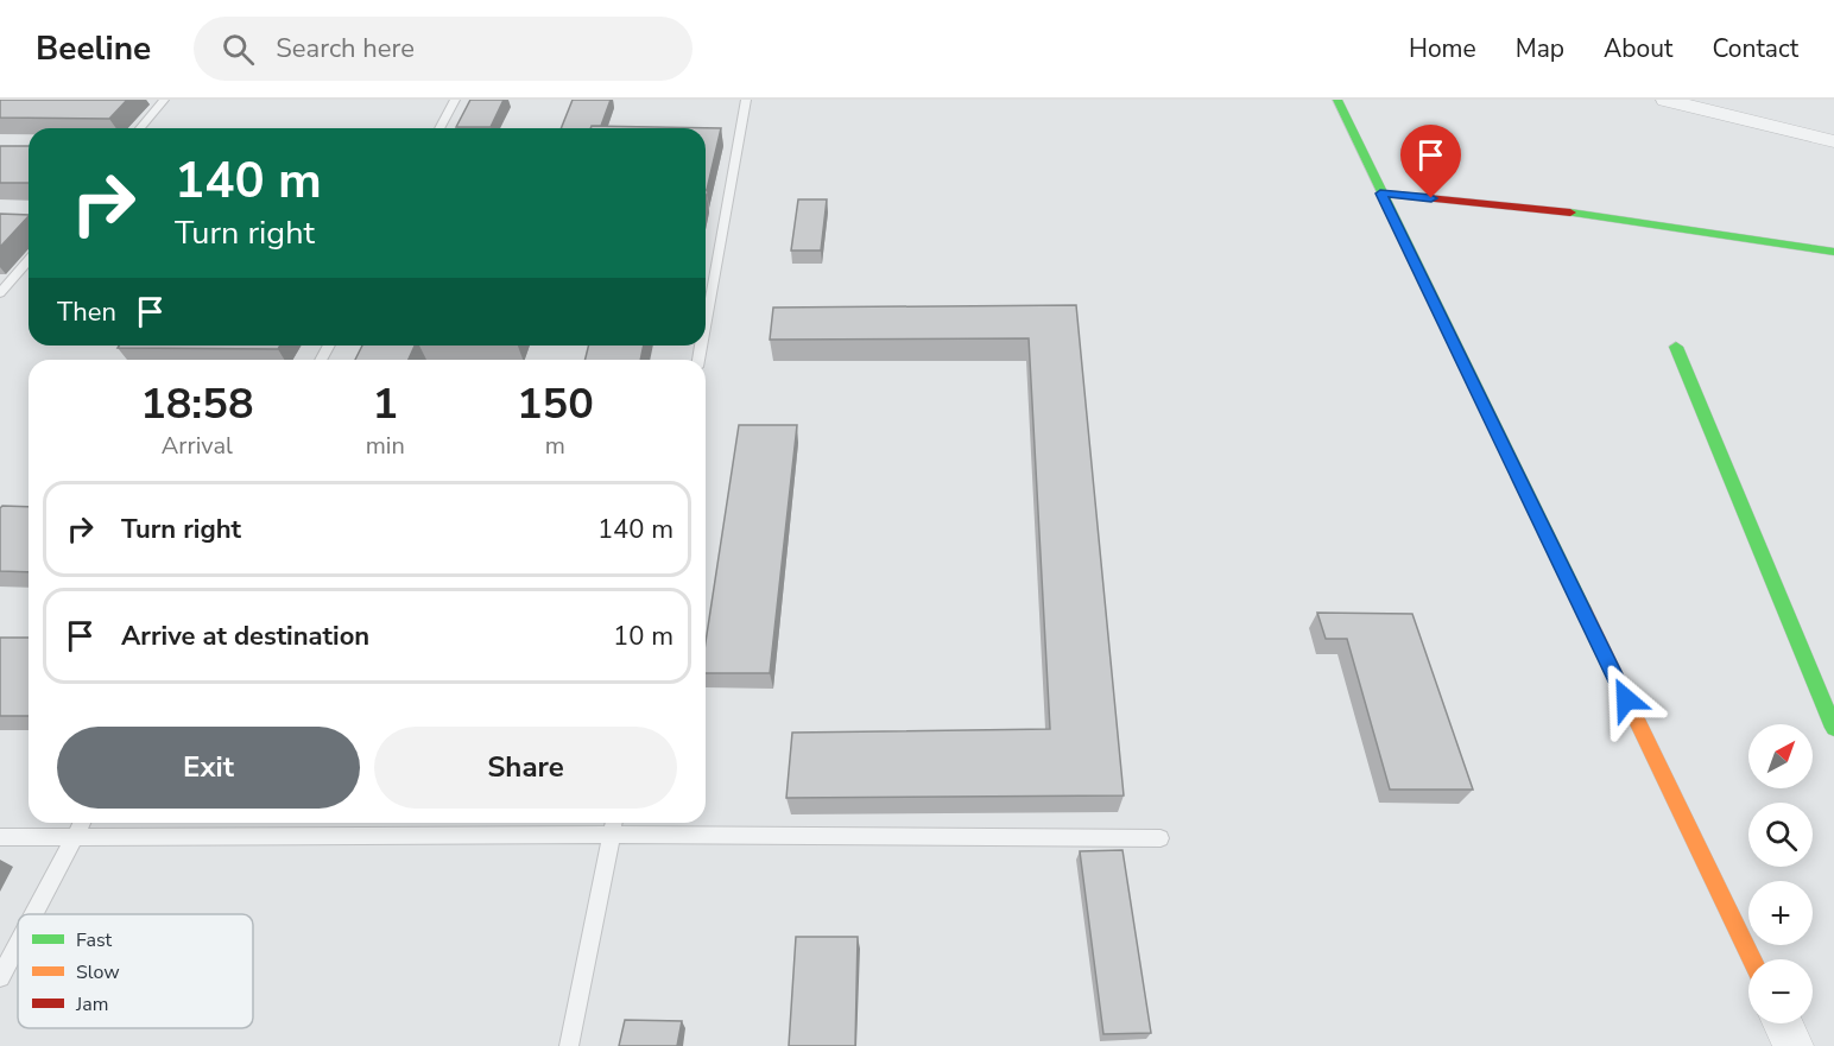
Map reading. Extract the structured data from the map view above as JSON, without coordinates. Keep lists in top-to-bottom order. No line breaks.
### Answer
{"legend":["Fast","Slow","Jam"],"north":"top right","page":{"header":"Beeline","search":"Search here","nav":["Home","Map","About","Contact"],"turn":["140 m","Turn right"],"then":"Then","eta":["18:58","Arrival","1","min","150","m"],"list":[{"name":"Turn right","value":"140 m"},{"name":"Arrive at destination","value":"10 m"}],"buttons":["Exit","Share"],"map_buttons":["+","−"]}}
